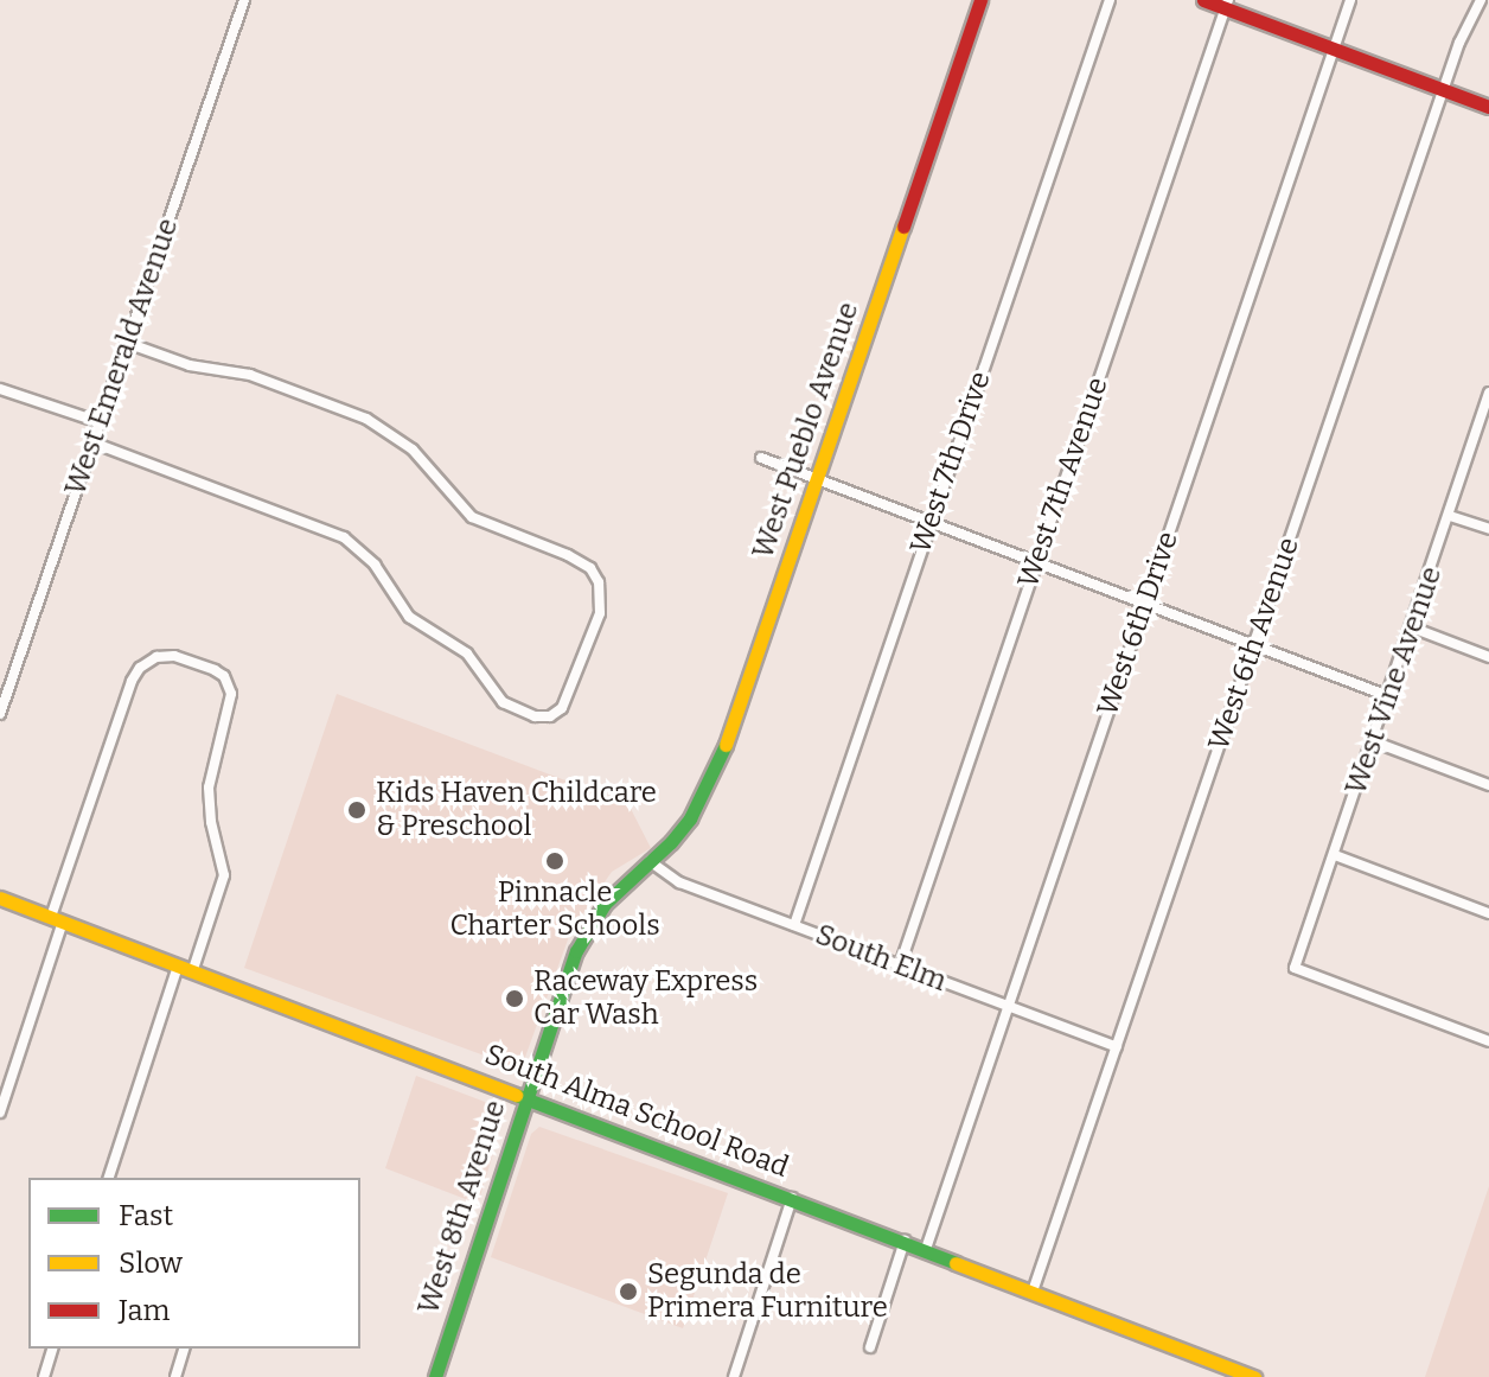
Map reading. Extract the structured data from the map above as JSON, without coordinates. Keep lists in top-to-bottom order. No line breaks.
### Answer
{"streets":{"street":["West Emerald Avenue","West Pueblo Avenue","West 7th Drive","West 7th Avenue","West 6th Drive","West 6th Avenue","West Vine Avenue","South Elm","South Alma School Road","West 8th Avenue"]},"crossings":[["West Pueblo Avenue","South Elm"],["West Pueblo Avenue","West 8th Avenue"],["West 7th Drive","South Elm"],["West 7th Avenue","South Elm"],["West 6th Drive","South Elm"],["West 6th Drive","South Alma School Road"],["West 6th Avenue","South Elm"],["West 6th Avenue","South Alma School Road"],["South Elm","West 8th Avenue"],["South Alma School Road","West 8th Avenue"]],"places":["Kids Haven Childcare & Preschool","Pinnacle Charter Schools","Raceway Express Car Wash","Segunda de Primera Furniture"],"legend":["Fast","Slow","Jam"]}
